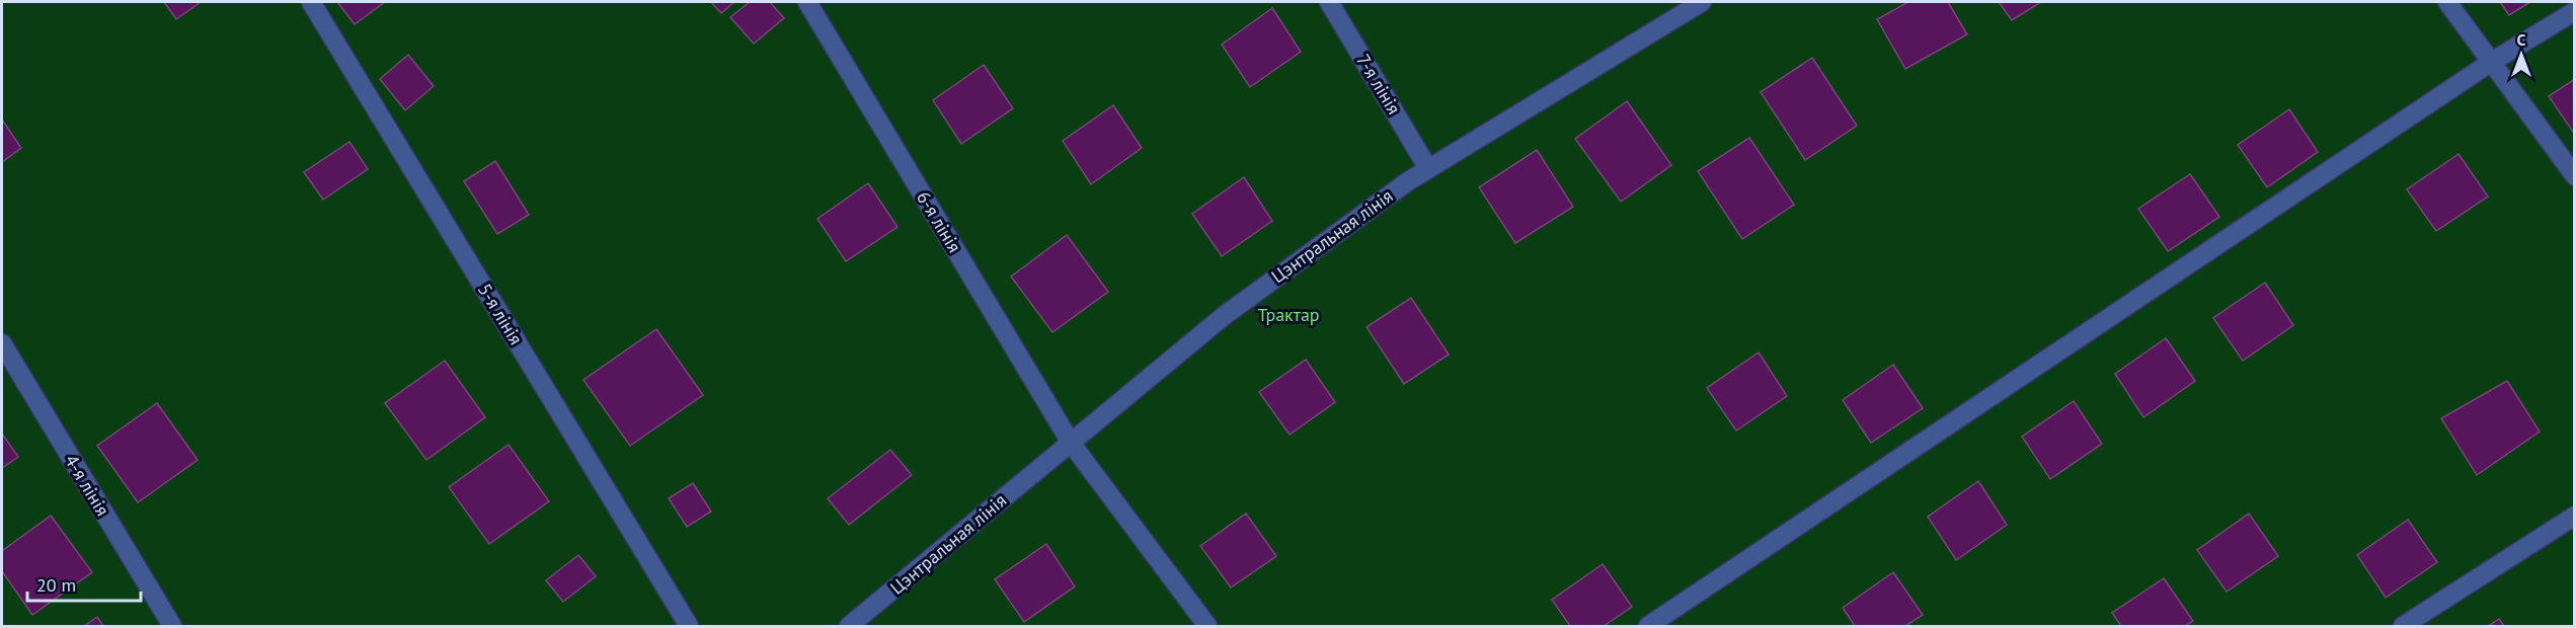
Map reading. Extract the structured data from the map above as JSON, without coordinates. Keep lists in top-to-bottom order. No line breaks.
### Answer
{"streets":{"street":["7-я лінія","6-я лінія","Цэнтральная лінія","5-я лінія","4-я лінія"]},"crossings":[["7-я лінія","Цэнтральная лінія"],["6-я лінія","Цэнтральная лінія"]],"parks":["Трактар"],"scale_bar":"20 m","north":"top"}
